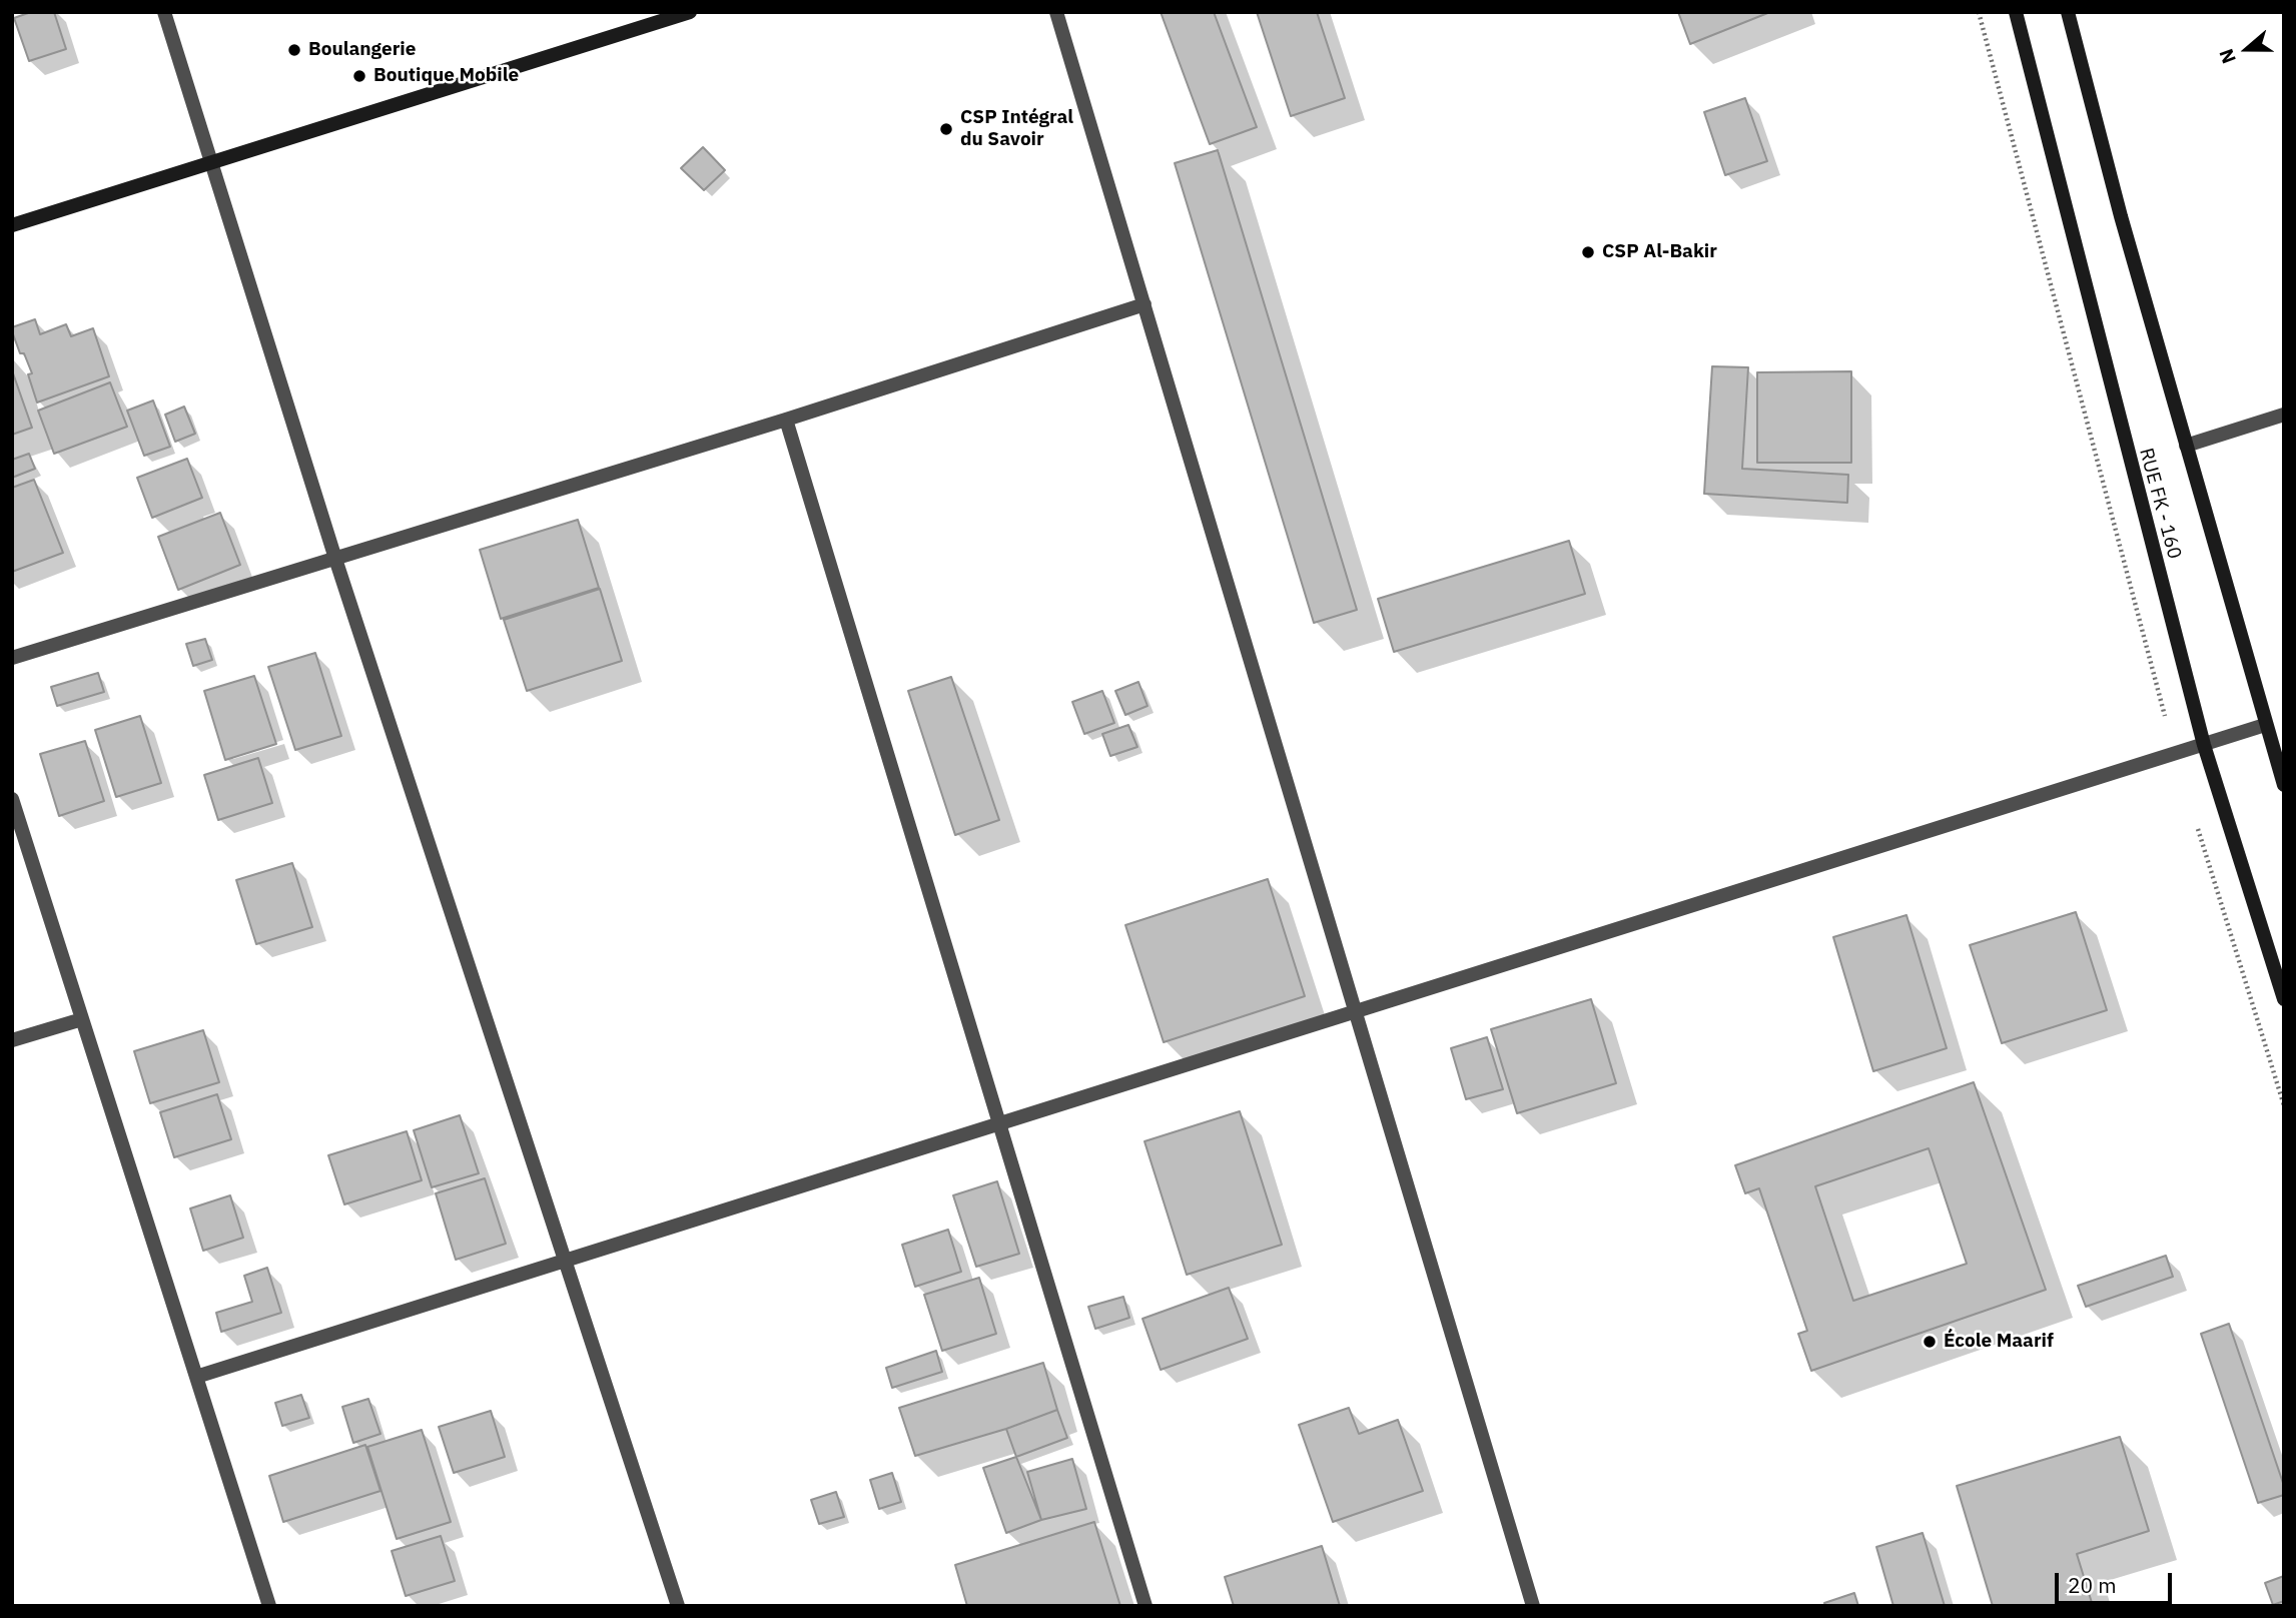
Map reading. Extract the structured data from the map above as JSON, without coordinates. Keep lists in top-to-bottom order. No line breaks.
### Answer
{"streets":{"main road":["RUE FK - 160"]},"places":["Boulangerie","Boutique Mobile","CSP Intégral du Savoir","CSP Al-Bakir","École Maarif"],"scale_bar":"20 m","north":"left"}
